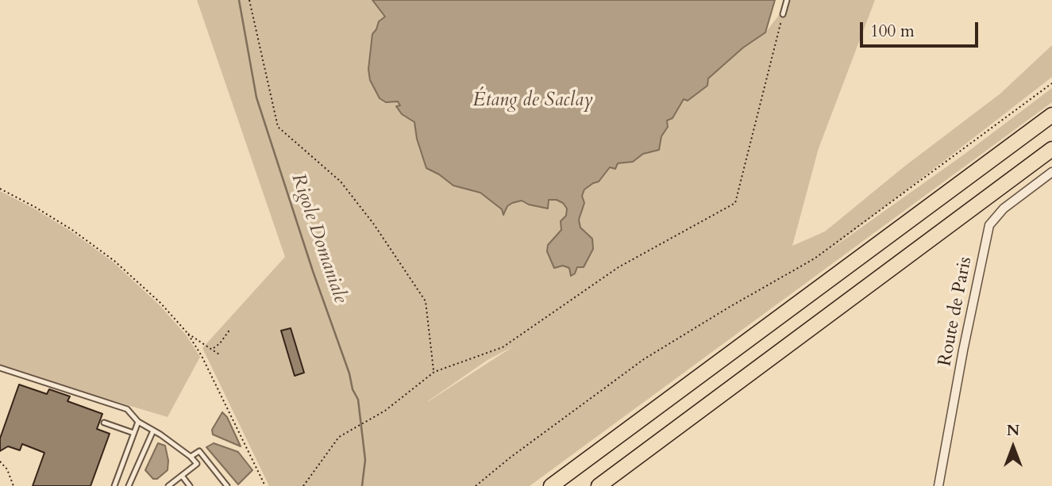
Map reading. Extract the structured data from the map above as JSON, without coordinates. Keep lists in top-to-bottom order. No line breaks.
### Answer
{"streets":{"street":["Route de Paris"]},"water":["Étang de Saclay","Rigole Domaniale"],"scale_bar":"100 m","north":"top"}
